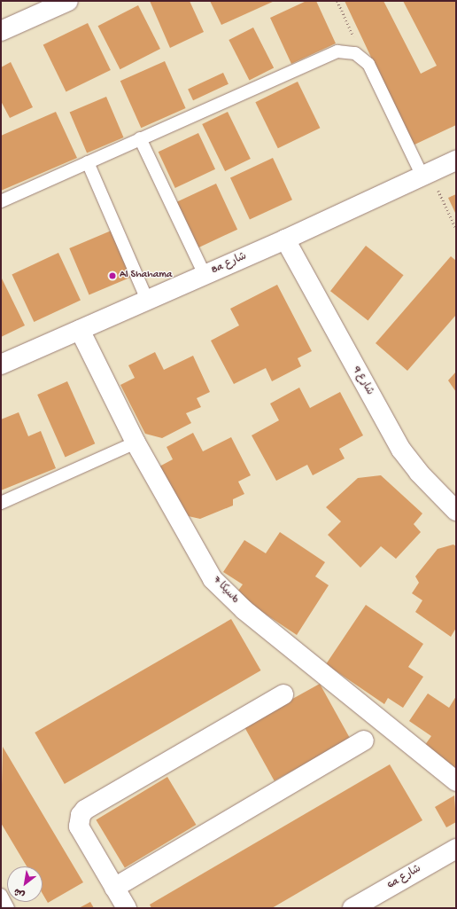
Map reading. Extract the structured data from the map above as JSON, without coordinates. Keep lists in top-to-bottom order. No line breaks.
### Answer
{"streets":{"street":["8a شارع","شارع 9","سيكا 7b","6a شارع"]},"crossings":[["8a شارع","شارع 9"],["8a شارع","سيكا 7b"]],"places":["Al Shahama"],"north":"bottom left"}
